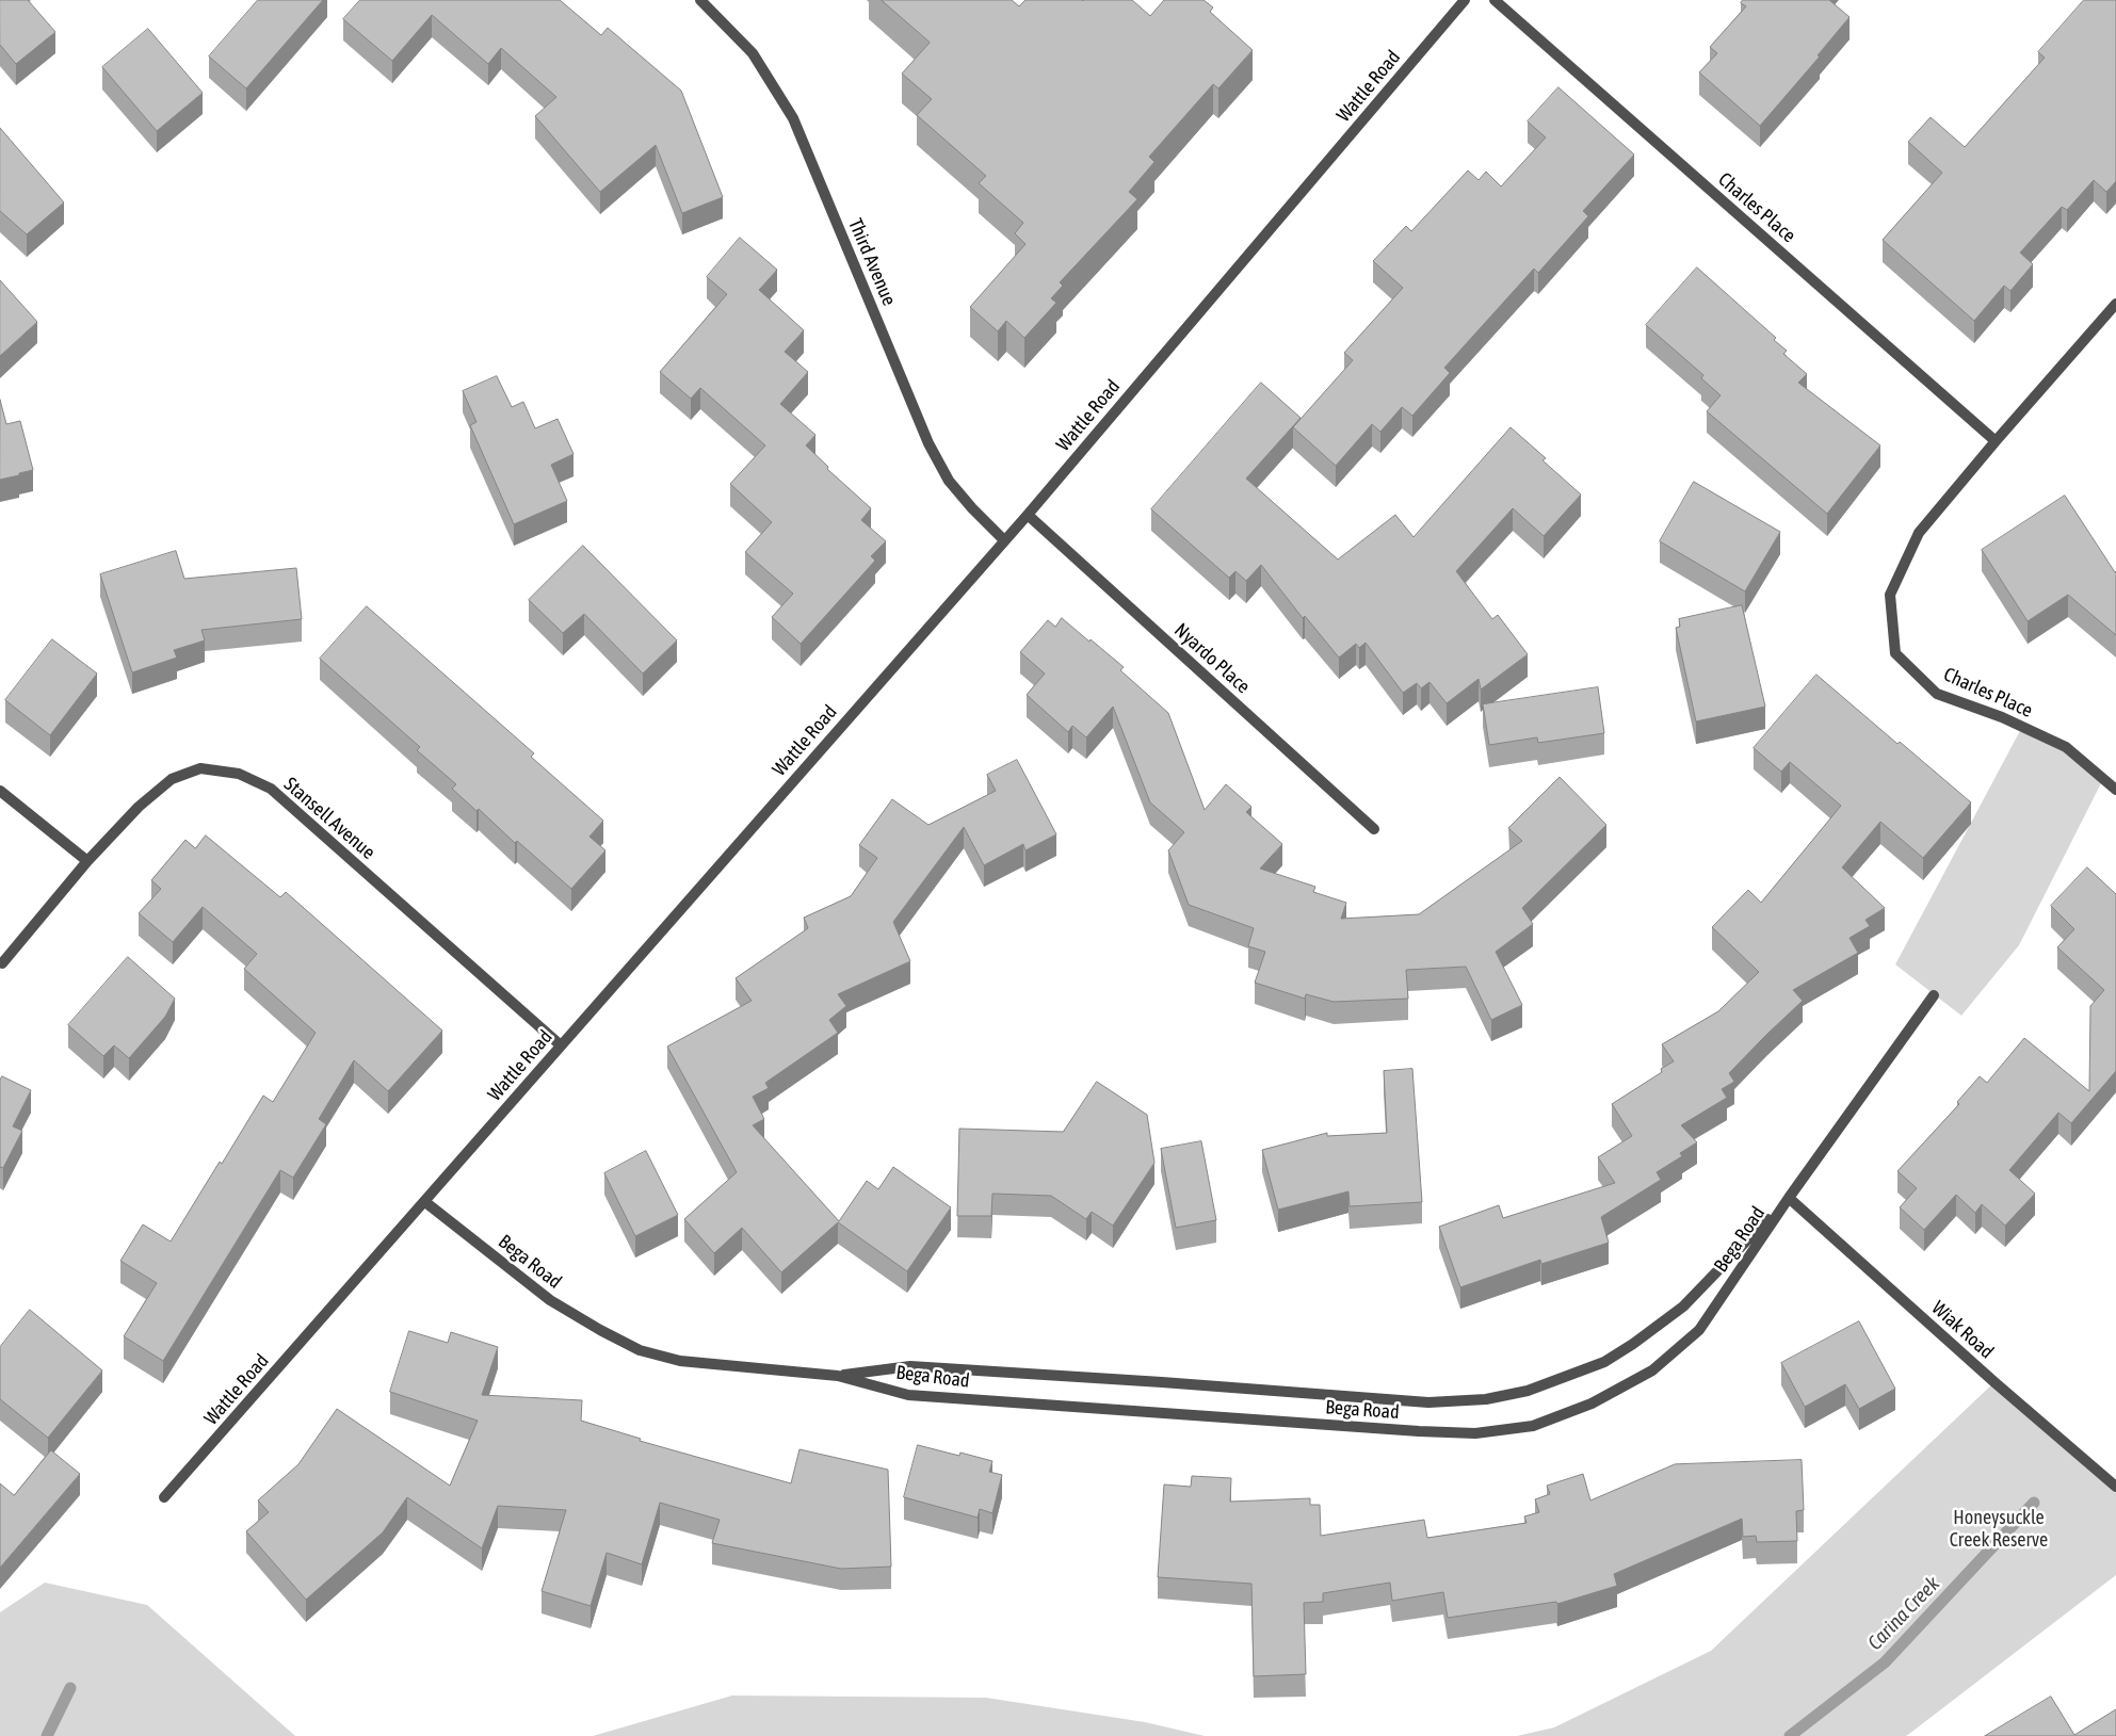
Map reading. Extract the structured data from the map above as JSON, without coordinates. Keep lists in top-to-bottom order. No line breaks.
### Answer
{"streets":{"street":["Wattle Road","Charles Place","Third Avenue","Nyardo Place","Stansell Avenue","Bega Road","Wiak Road"]},"crossings":[["Wattle Road","Third Avenue"],["Wattle Road","Nyardo Place"],["Wattle Road","Stansell Avenue"],["Wattle Road","Bega Road"],["Bega Road","Wiak Road"]],"water":["Carina Creek"],"parks":["Honeysuckle Creek Reserve"]}
